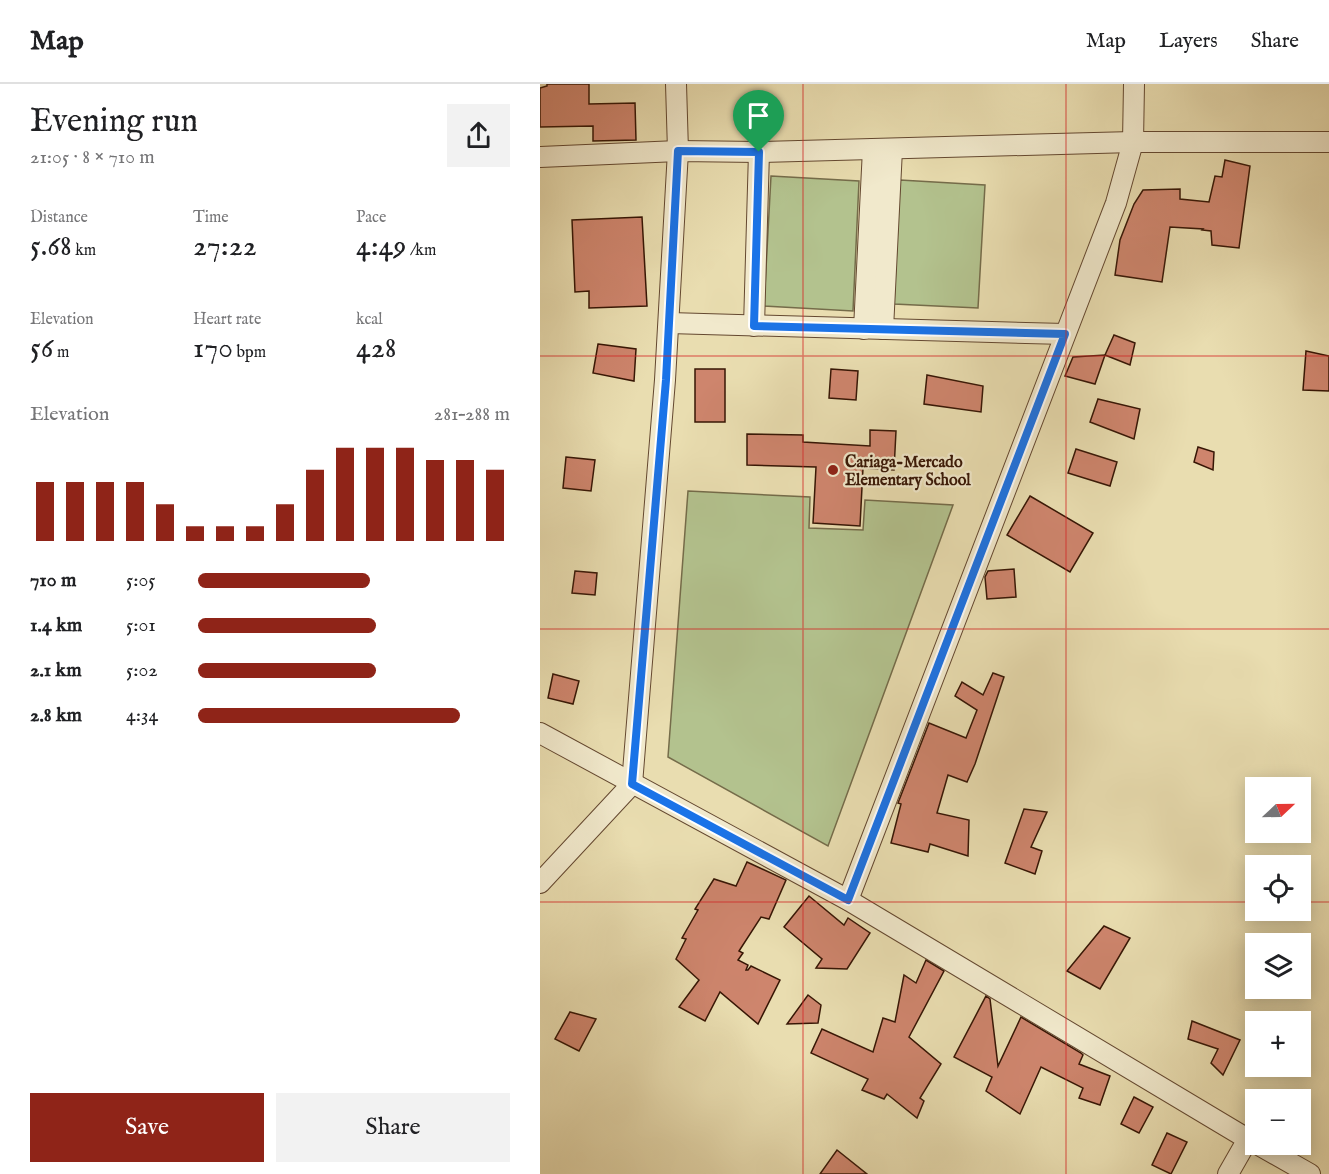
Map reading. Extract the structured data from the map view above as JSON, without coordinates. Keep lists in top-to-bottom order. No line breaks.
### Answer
{"places":["Cariaga-Mercado Elementary School"],"north":"right","page":{"header":"Map","nav":["Map","Layers","Share"],"heading":["Evening run","21:05 · 8 × 710 m"],"stats":[["Distance","5.68 km"],["Time","27:22"],["Pace","4:49 /km"],["Elevation","56 m"],["Heart rate","170 bpm"],["kcal","428"]],"chart":["Elevation","281–288 m"],"list":[{"name":"710 m","note":"5:05"},{"name":"1.4 km","note":"5:01"},{"name":"2.1 km","note":"5:02"},{"name":"2.8 km","note":"4:34"}],"map_buttons":["+","−"],"buttons":["Save","Share"]}}
